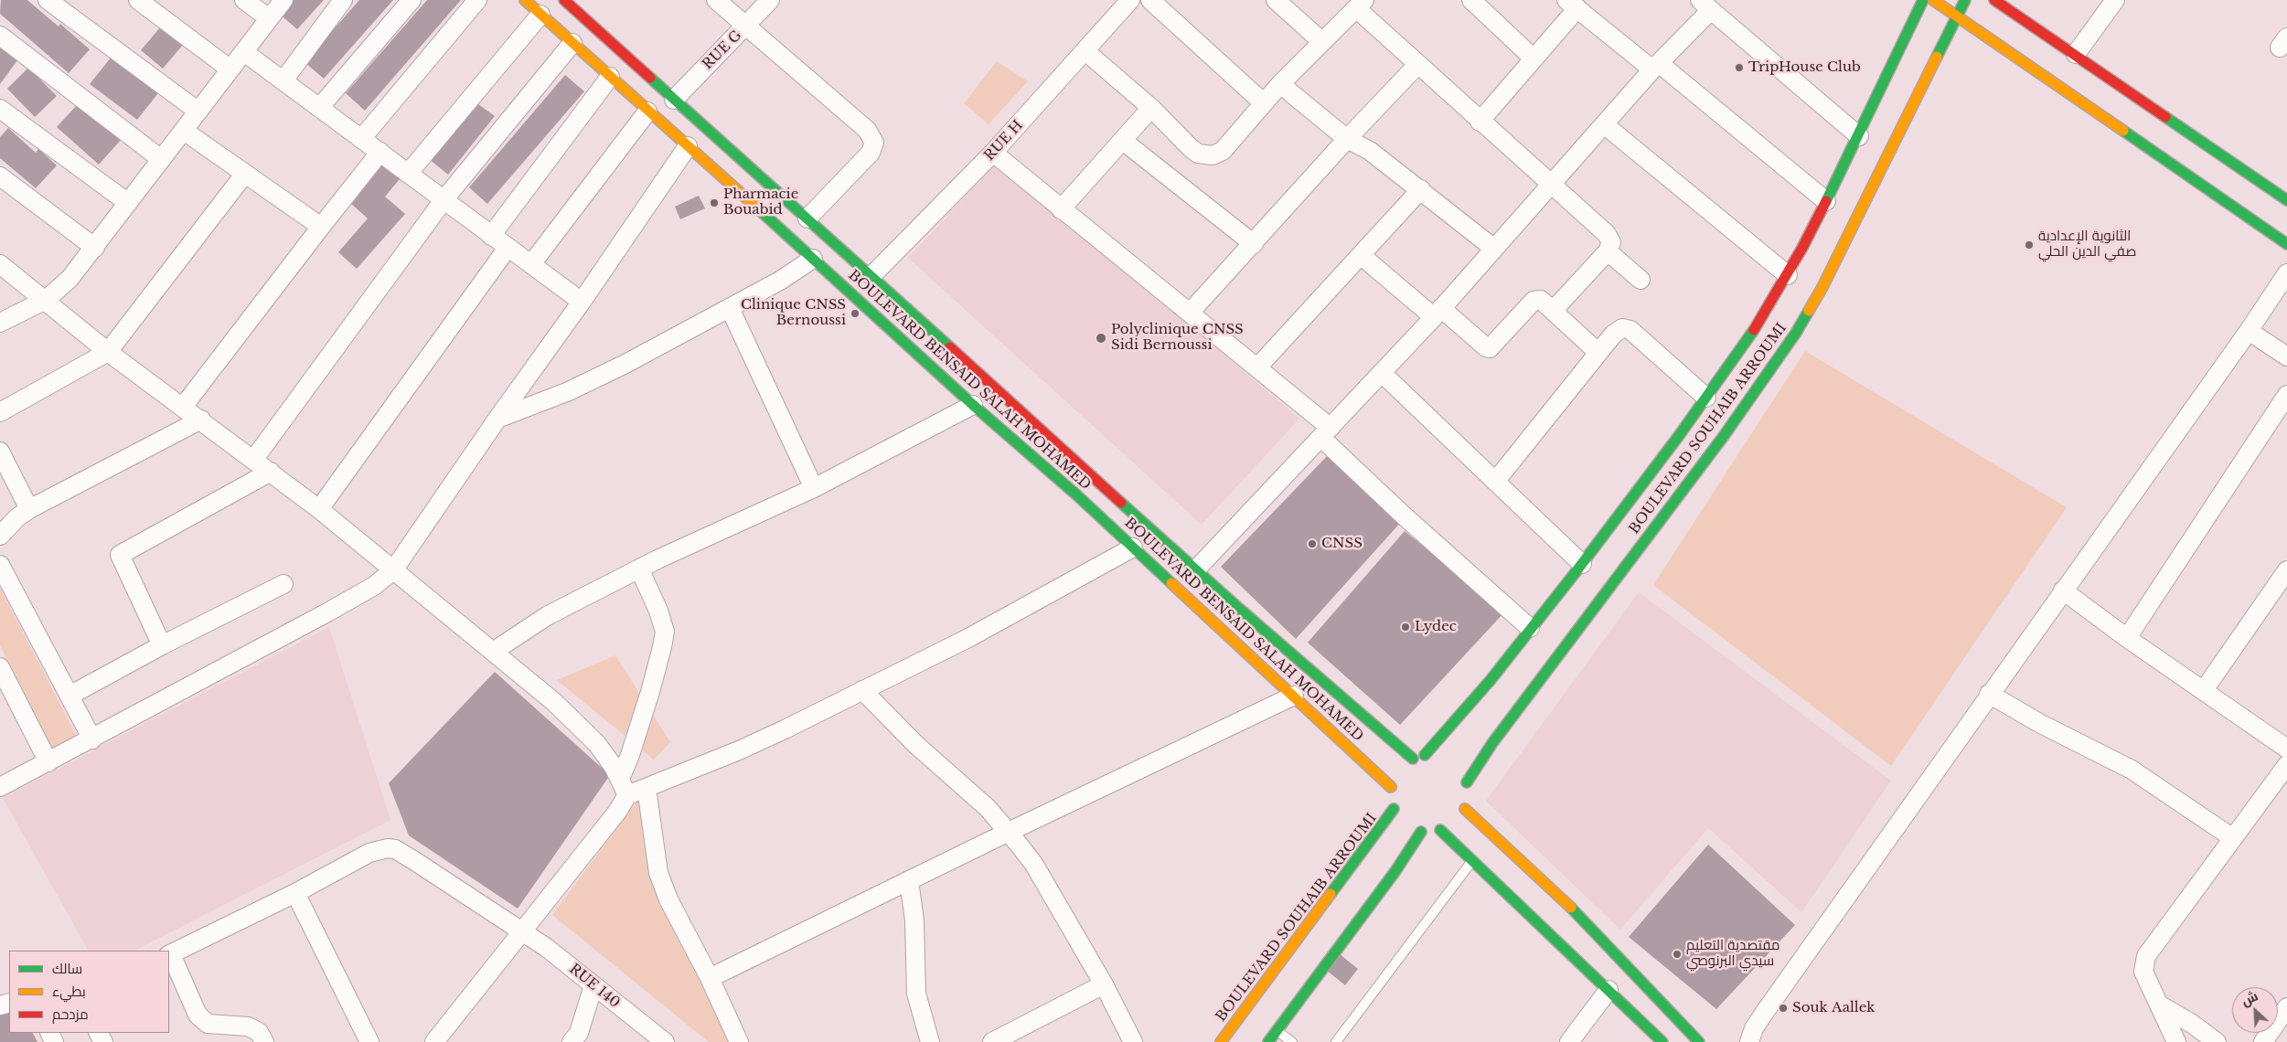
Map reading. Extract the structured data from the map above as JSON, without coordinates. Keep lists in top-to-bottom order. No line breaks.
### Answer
{"streets":{"street":["RUE G","RUE H","BOULEVARD BENSAID SALAH MOHAMED","BOULEVARD SOUHAIB ARROUMI","RUE 140"]},"crossings":[["RUE G","BOULEVARD BENSAID SALAH MOHAMED"],["RUE H","BOULEVARD BENSAID SALAH MOHAMED"]],"places":["TripHouse Club","Pharmacie Bouabid","الثانوية الإعدادية صفي الدين الحلي","Clinique CNSS Bernoussi","Polyclinique ِCNSS Sidi Bernoussi","CNSS","Lydec","مقتصدية التعليم سيدي البرنوصي","Souk Aallek"],"legend":["سالك","بطيء","مزدحم"],"north":"top left"}
